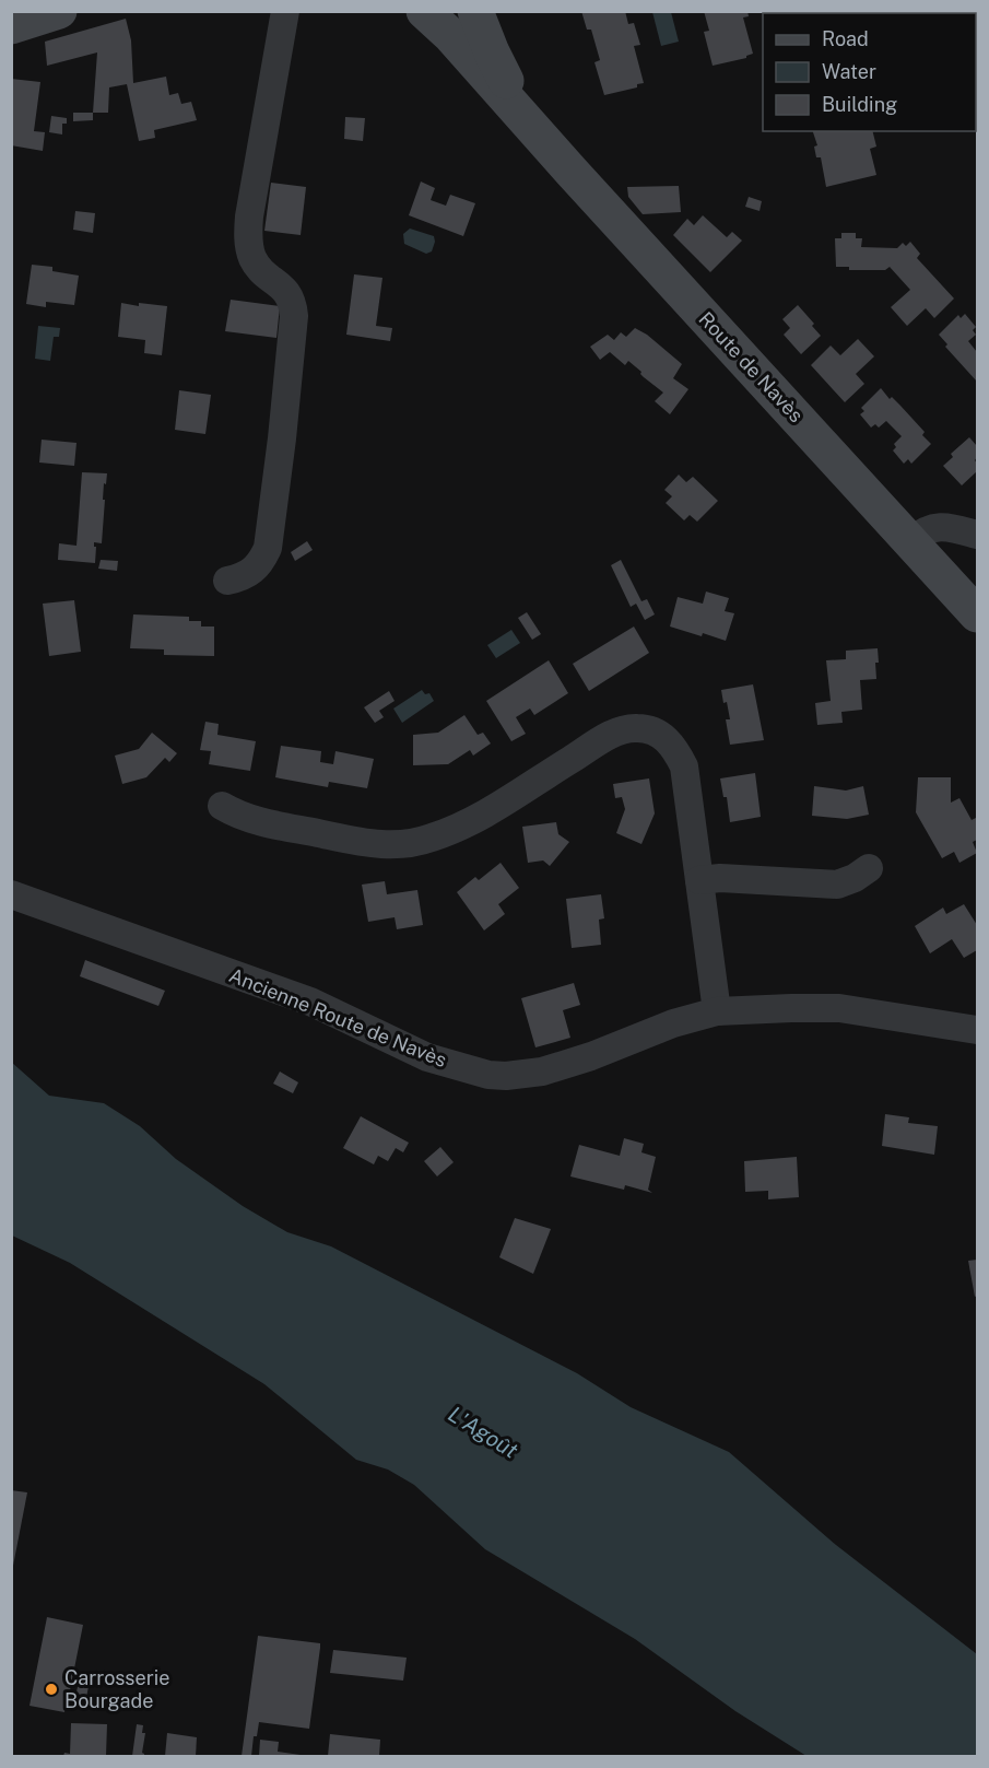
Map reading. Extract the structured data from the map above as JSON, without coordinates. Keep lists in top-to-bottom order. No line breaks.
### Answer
{"streets":{"main road":["Route de Navès"],"street":["Ancienne Route de Navès"]},"water":["L'Agoût"],"places":["Carrosserie Bourgade"],"legend":["Road","Water","Building"]}
